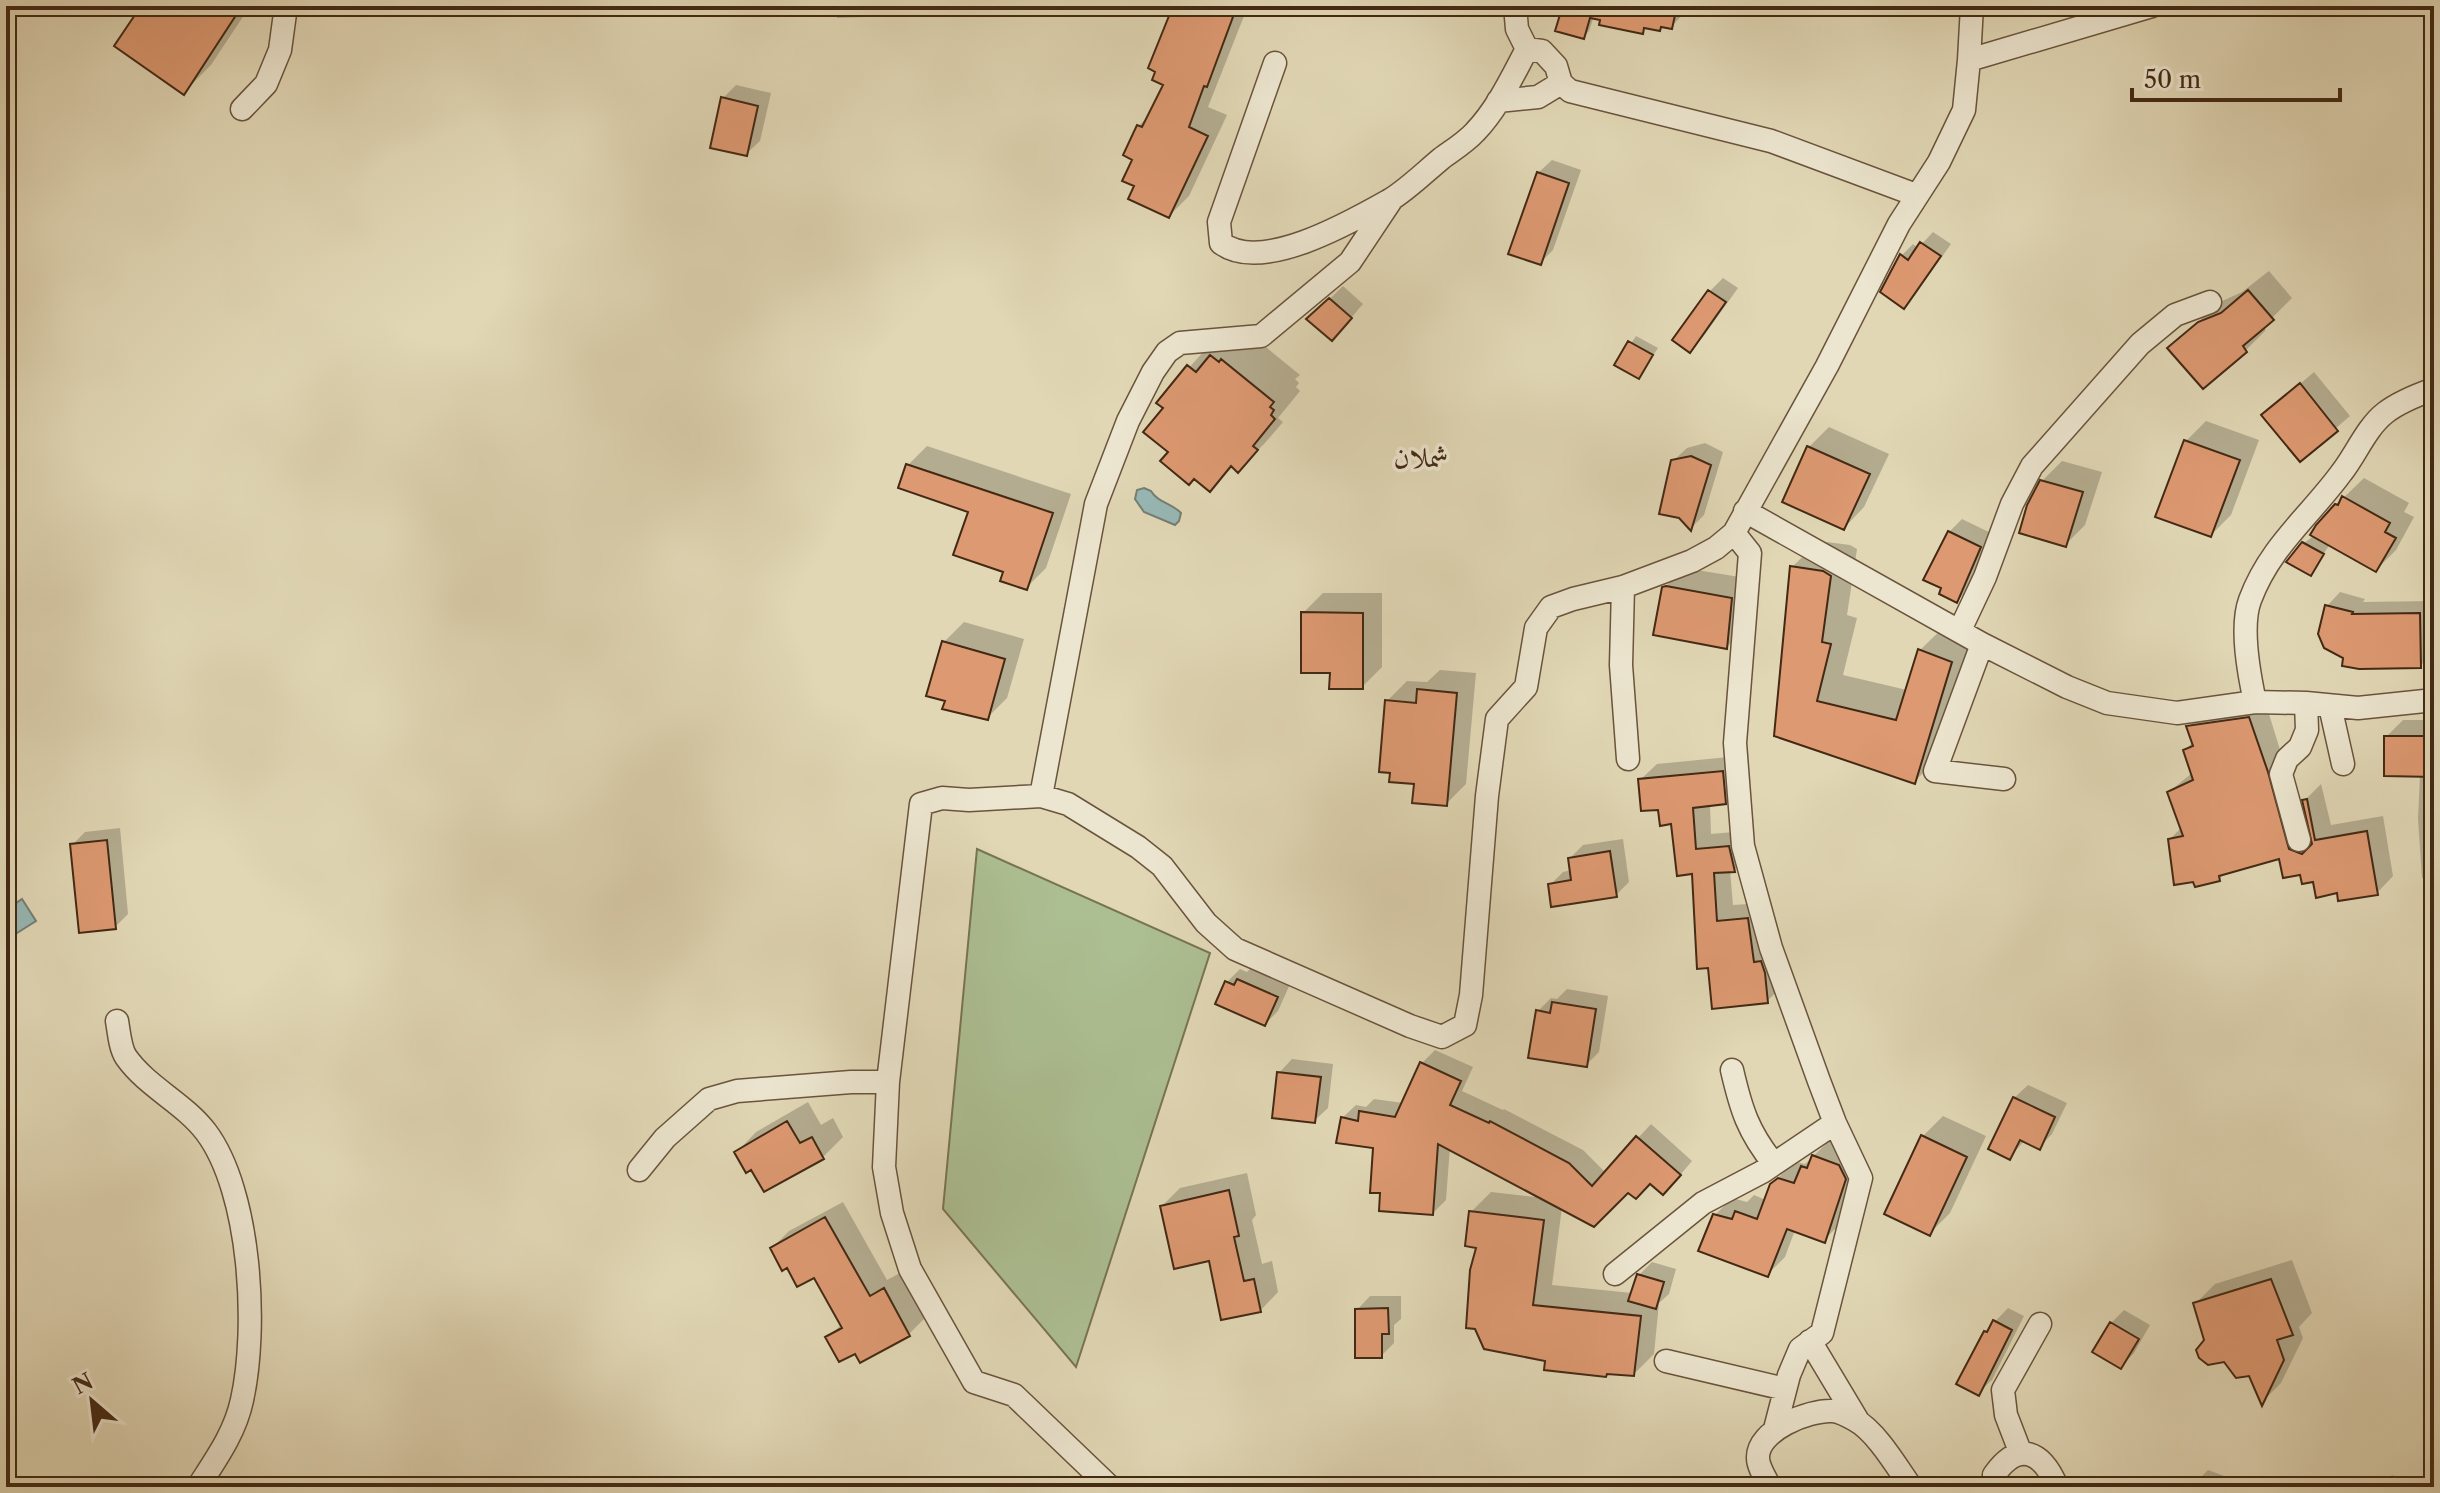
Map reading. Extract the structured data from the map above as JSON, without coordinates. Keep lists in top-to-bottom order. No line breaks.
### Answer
{"districts":["شملان"],"scale_bar":"50 m","north":"top left"}
